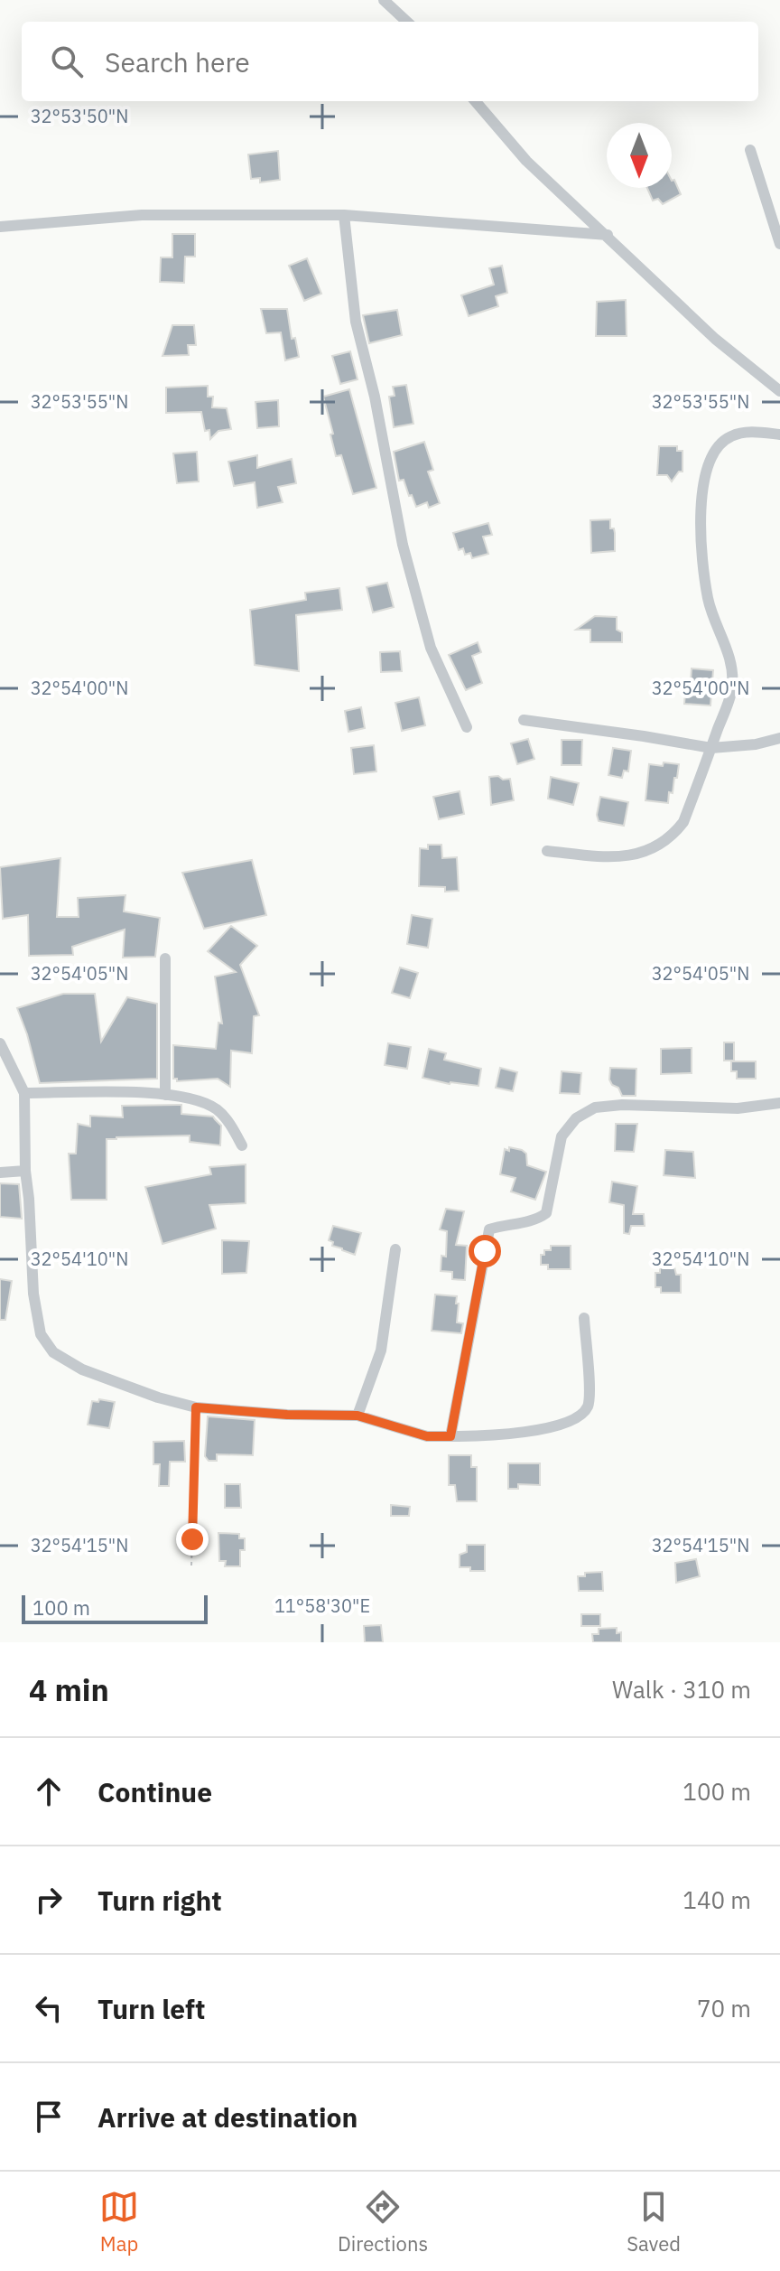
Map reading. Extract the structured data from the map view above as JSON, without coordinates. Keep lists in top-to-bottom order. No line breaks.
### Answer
{"scale_bar":"100 m","north":"bottom","page":{"search":"Search here","scale":"100 m","heading":["4 min","Walk · 310 m"],"list":[["Continue","100 m"],["Turn right","140 m"],["Turn left","70 m"],"Arrive at destination"],"nav":["Map","Directions","Saved"]},"coordinates":["32°53'50\"N","32°53'55\"N","32°54'00\"N","32°54'05\"N","32°54'10\"N","32°54'15\"N","11°58'30\"E"]}
